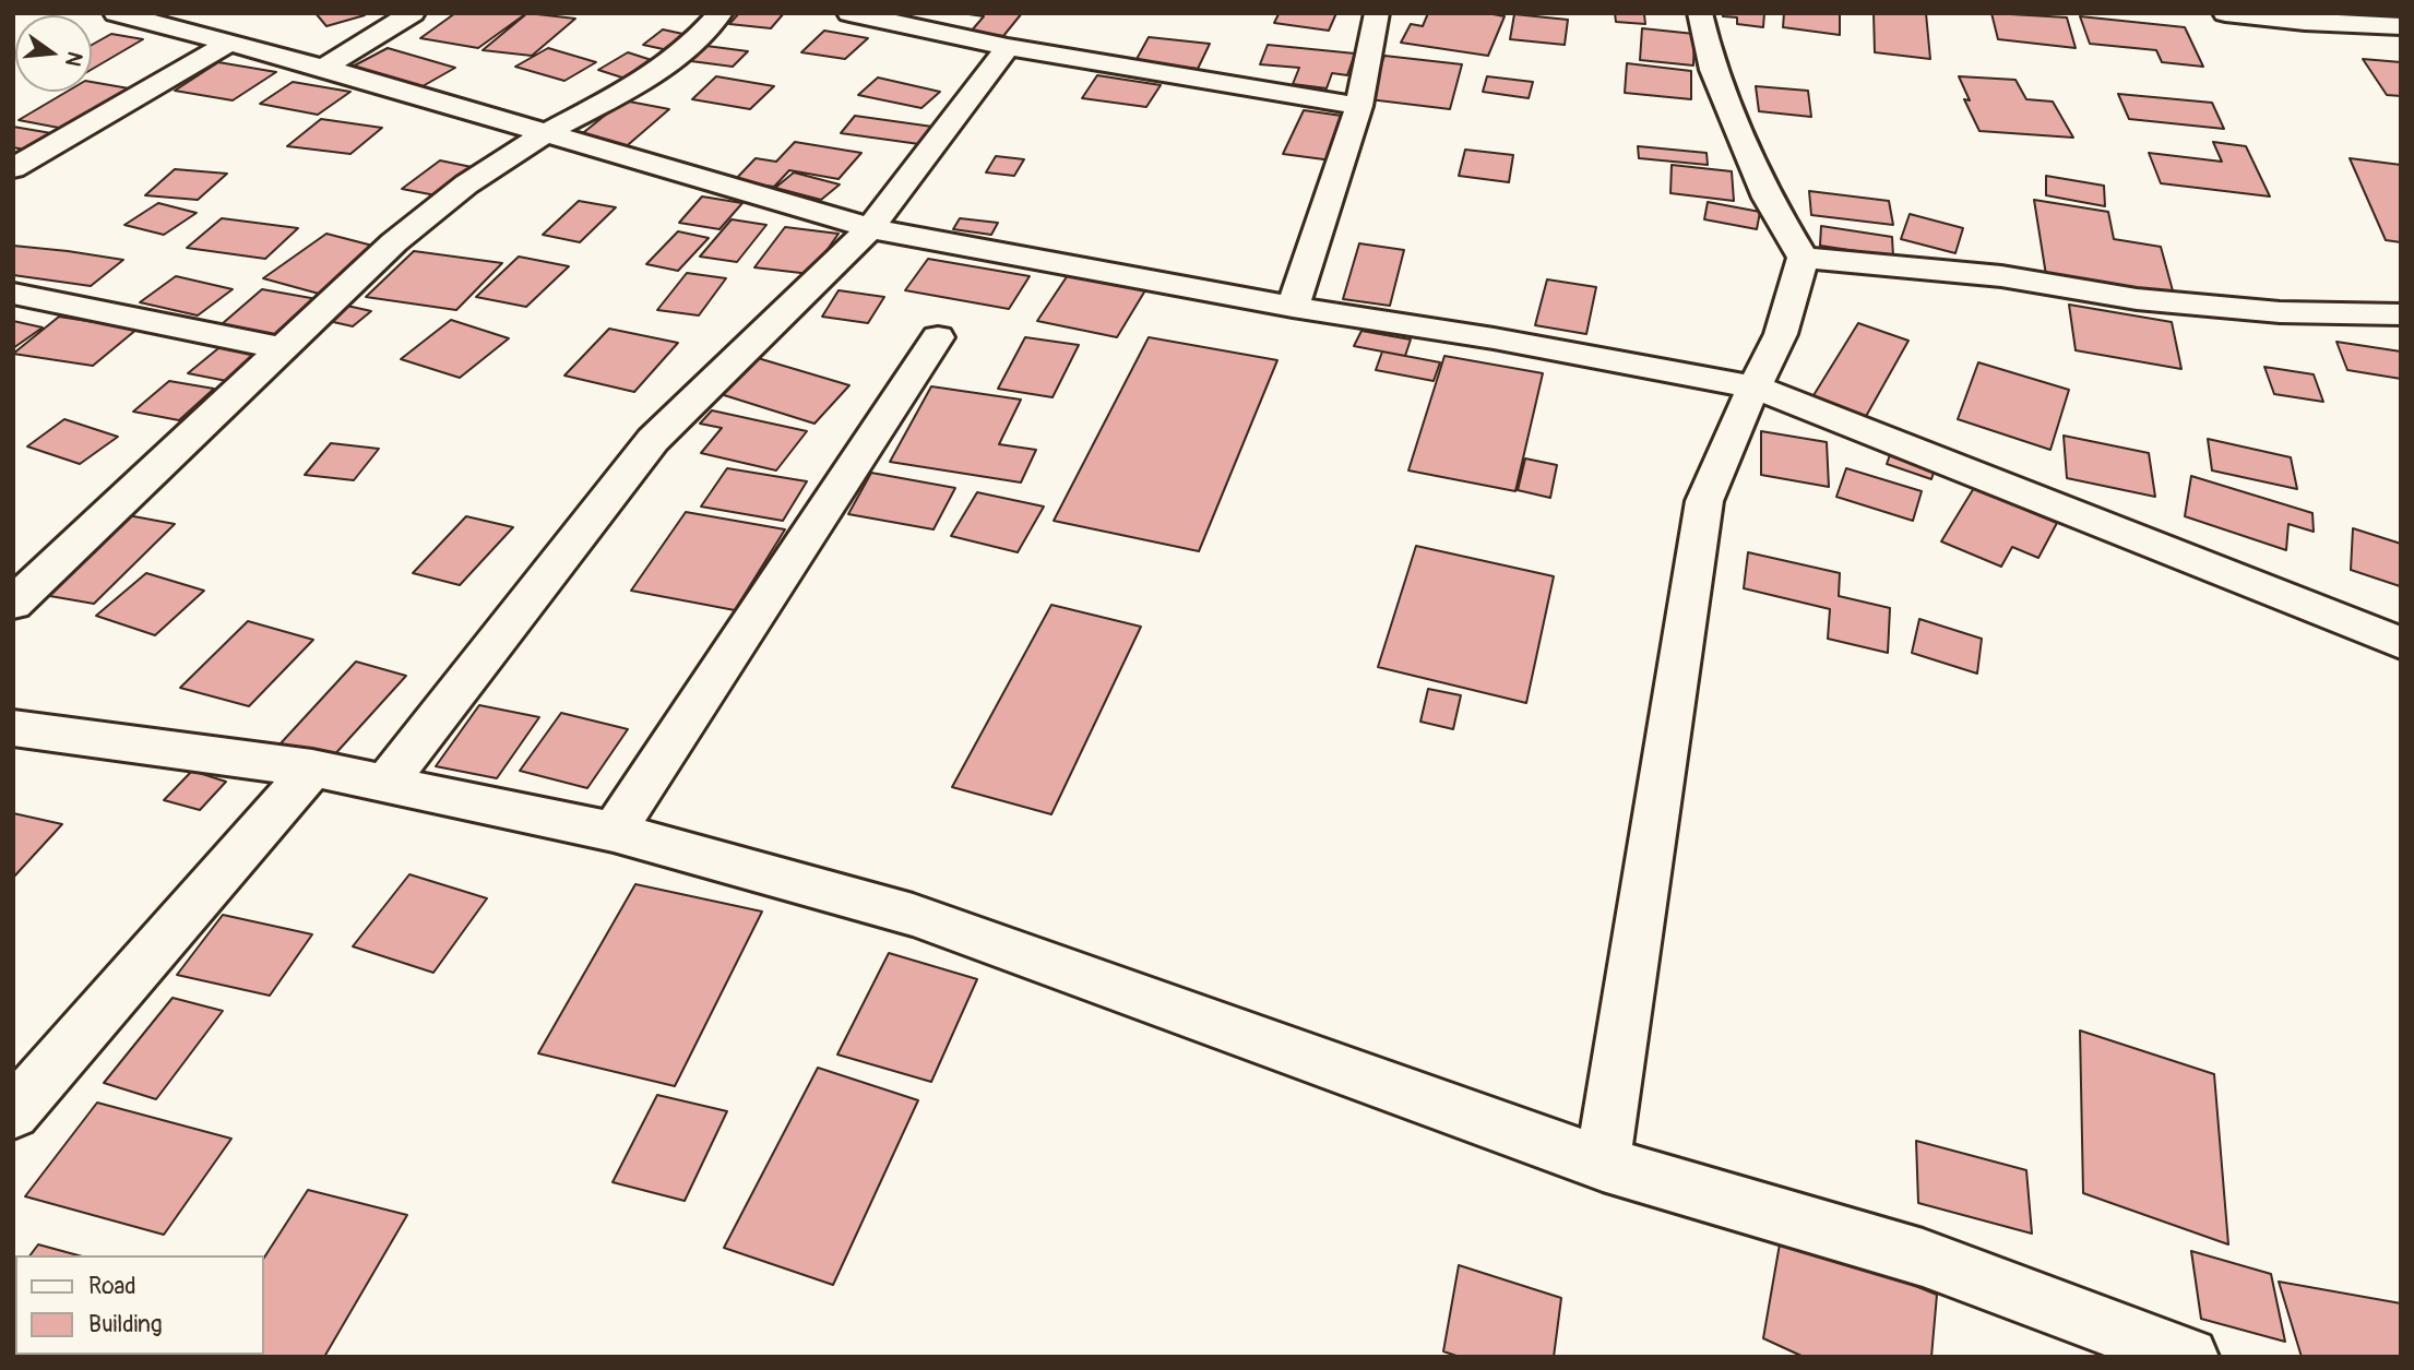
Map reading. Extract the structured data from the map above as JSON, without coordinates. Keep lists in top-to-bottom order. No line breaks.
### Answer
{"legend":["Road","Building"],"north":"right"}
